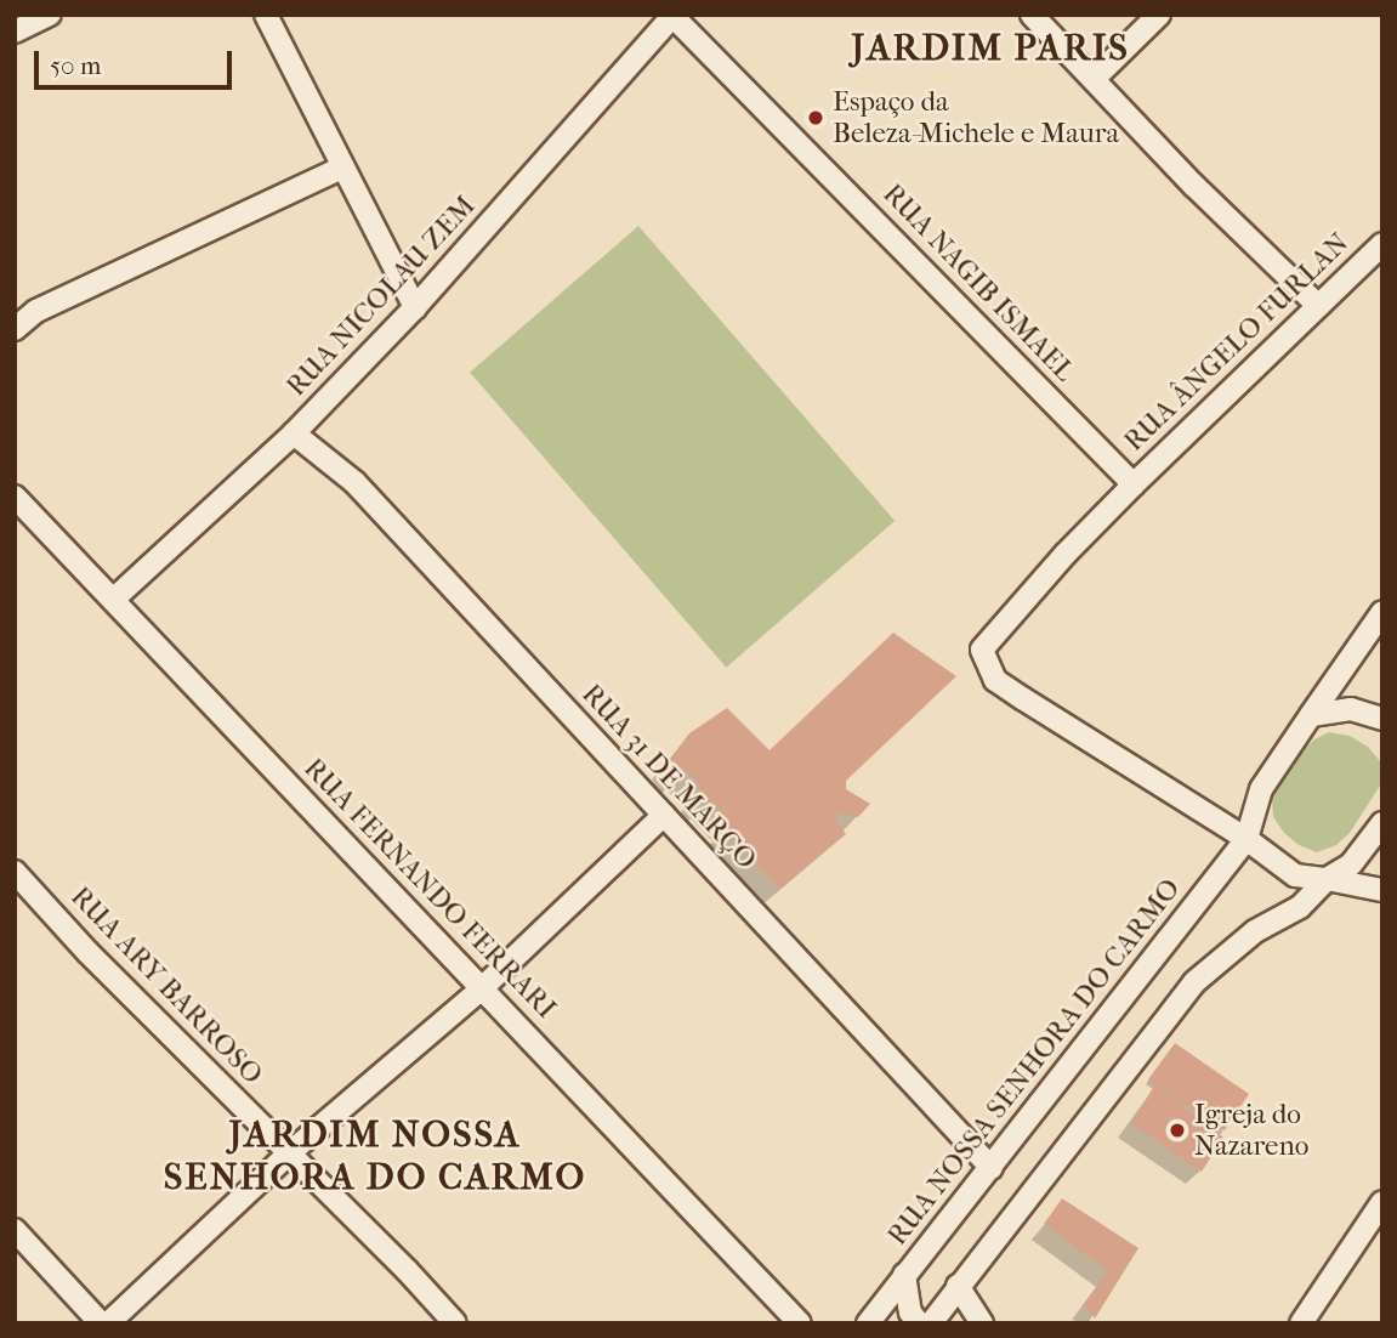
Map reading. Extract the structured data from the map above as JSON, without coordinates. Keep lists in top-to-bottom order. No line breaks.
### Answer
{"streets":{"street":["RUA NAGIB ISMAEL","RUA NICOLAU ZEM","RUA ÂNGELO FURLAN","RUA 31 DE MARÇO","RUA FERNANDO FERRARI","RUA ARY BARROSO","RUA NOSSA SENHORA DO CARMO"]},"crossings":[["RUA NAGIB ISMAEL","RUA NICOLAU ZEM"],["RUA NAGIB ISMAEL","RUA ÂNGELO FURLAN"],["RUA NICOLAU ZEM","RUA 31 DE MARÇO"],["RUA NICOLAU ZEM","RUA FERNANDO FERRARI"],["RUA ÂNGELO FURLAN","RUA NOSSA SENHORA DO CARMO"],["RUA 31 DE MARÇO","RUA NOSSA SENHORA DO CARMO"]],"districts":["JARDIM PARIS","JARDIM NOSSA SENHORA DO CARMO"],"places":["Espaço da Beleza-Michele e Maura","Igreja do Nazareno"],"scale_bar":"50 m"}
